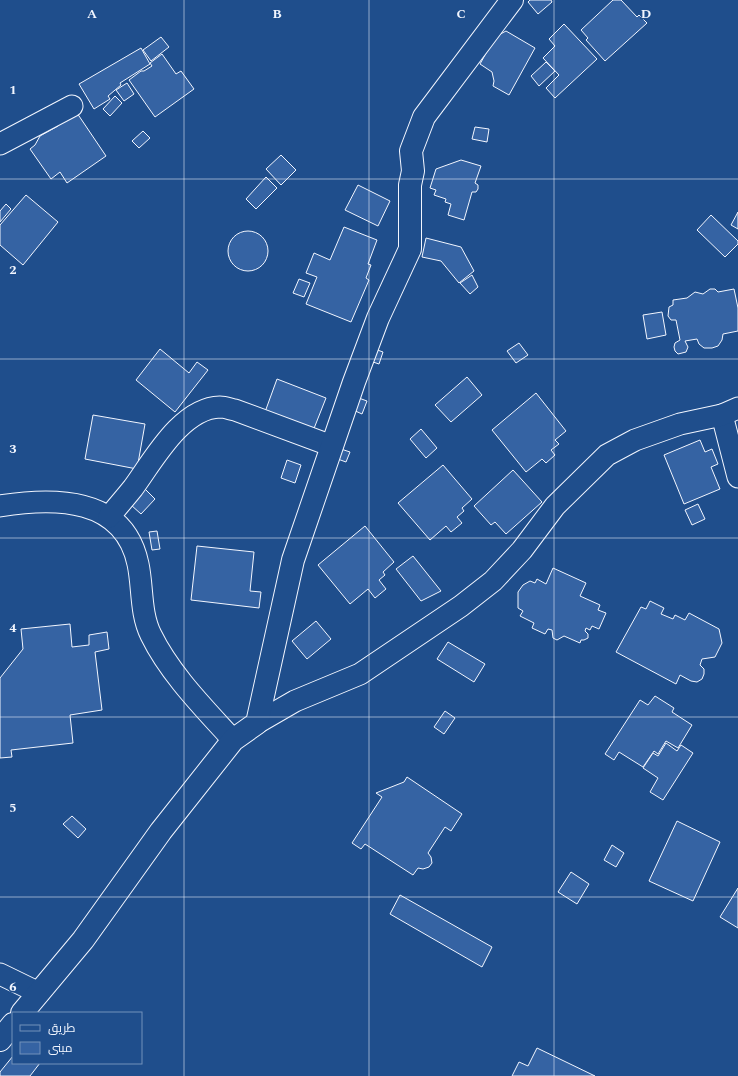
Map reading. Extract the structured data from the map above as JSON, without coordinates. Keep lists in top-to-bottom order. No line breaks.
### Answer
{"legend":["طريق","مبنى"],"grid":{"columns":["A","B","C","D"],"rows":["1","2","3","4","5","6"]}}
